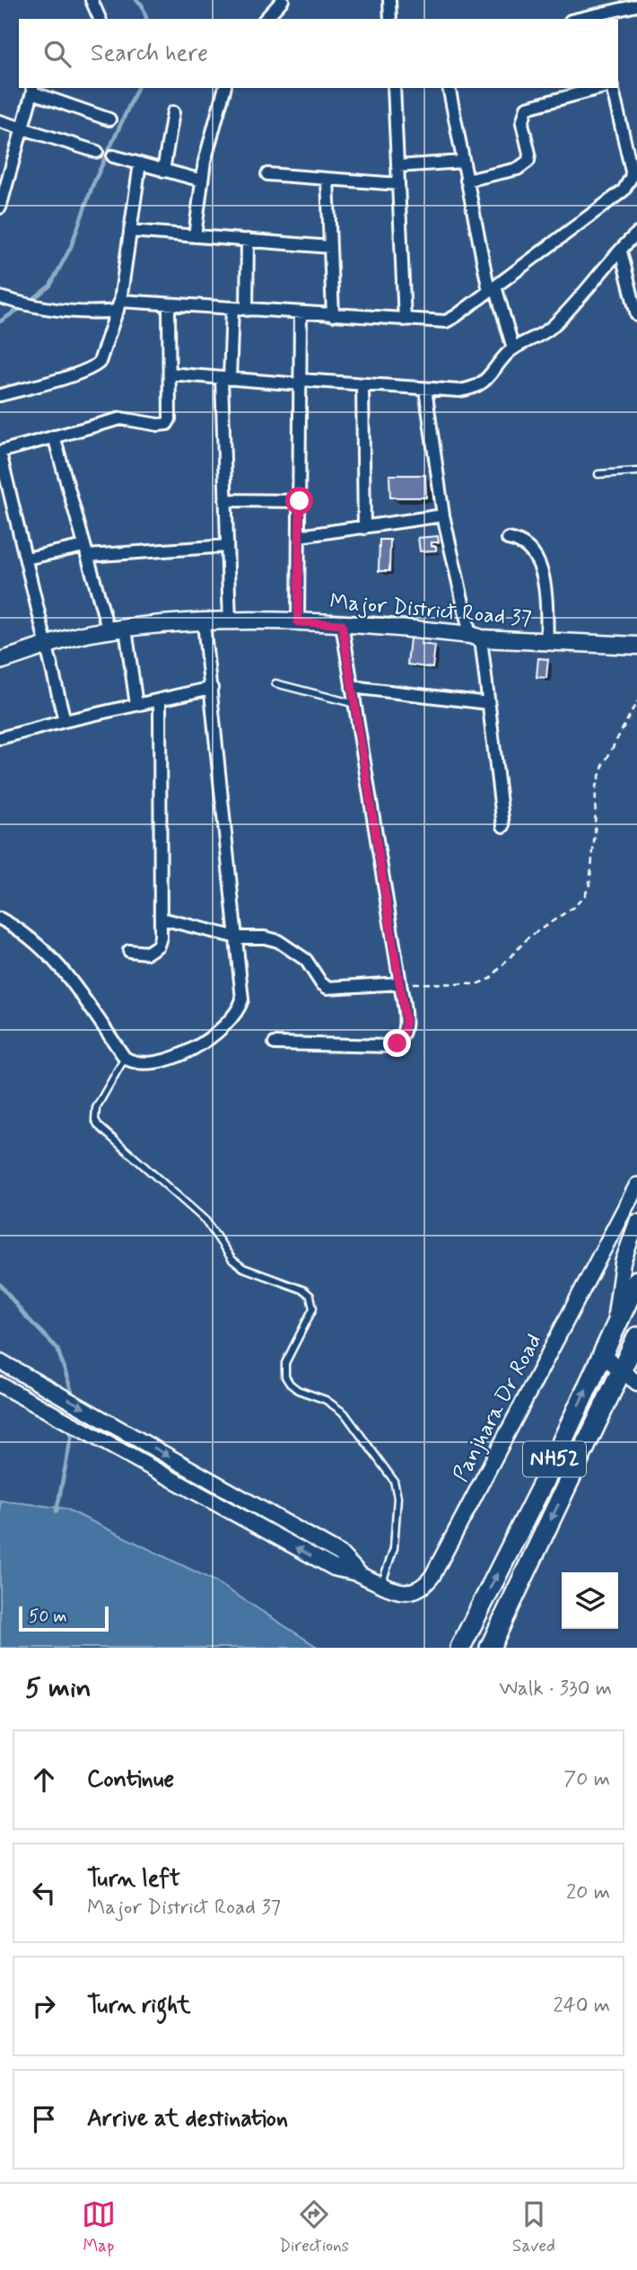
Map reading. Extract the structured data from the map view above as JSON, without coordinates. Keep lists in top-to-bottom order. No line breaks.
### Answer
{"streets":{"highway":["NH52"],"main road":["Major District Road 37"],"street":["Panjhara Dr Road"]},"scale_bar":"50 m","page":{"search":"Search here","scale":"50 m","heading":["5 min","Walk · 330 m"],"list":[["Continue","70 m"],["Turn left","Major District Road 37","20 m"],["Turn right","240 m"],"Arrive at destination"],"nav":["Map","Directions","Saved"]}}
